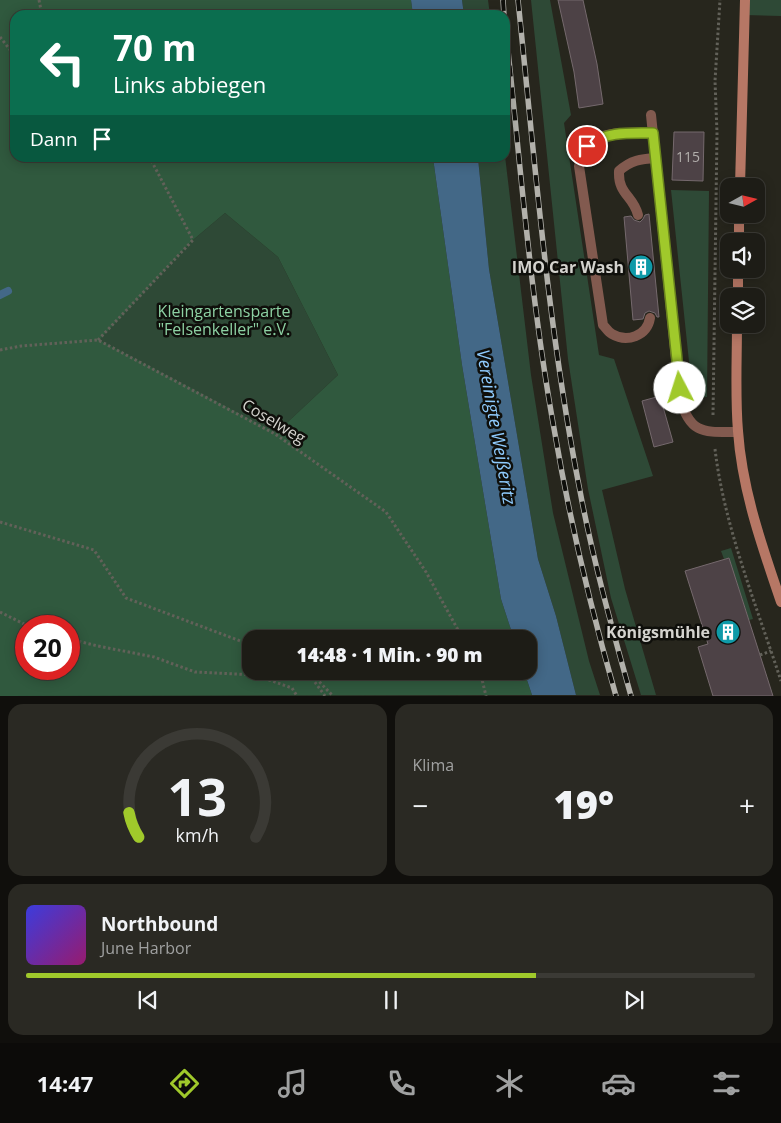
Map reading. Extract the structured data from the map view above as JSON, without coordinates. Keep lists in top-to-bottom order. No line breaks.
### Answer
{"streets":{"path":["Coselweg"]},"water":["Vereinigte Weißeritz"],"parks":["Kleingartensparte \"Felsenkeller\" e.V."],"places":{"building":["IMO Car Wash","Königsmühle"]},"house_numbers":["115"],"north":"right","page":{"turn":["70 m","Links abbiegen"],"then":"Dann","limit":"20","trip":"14:48 · 1 Min. · 90 m","tile":"Klima","heat":["−","19°","+"],"song":["Northbound","June Harbor"],"tabs":"14:47","gauge":["13","km/h"]}}
